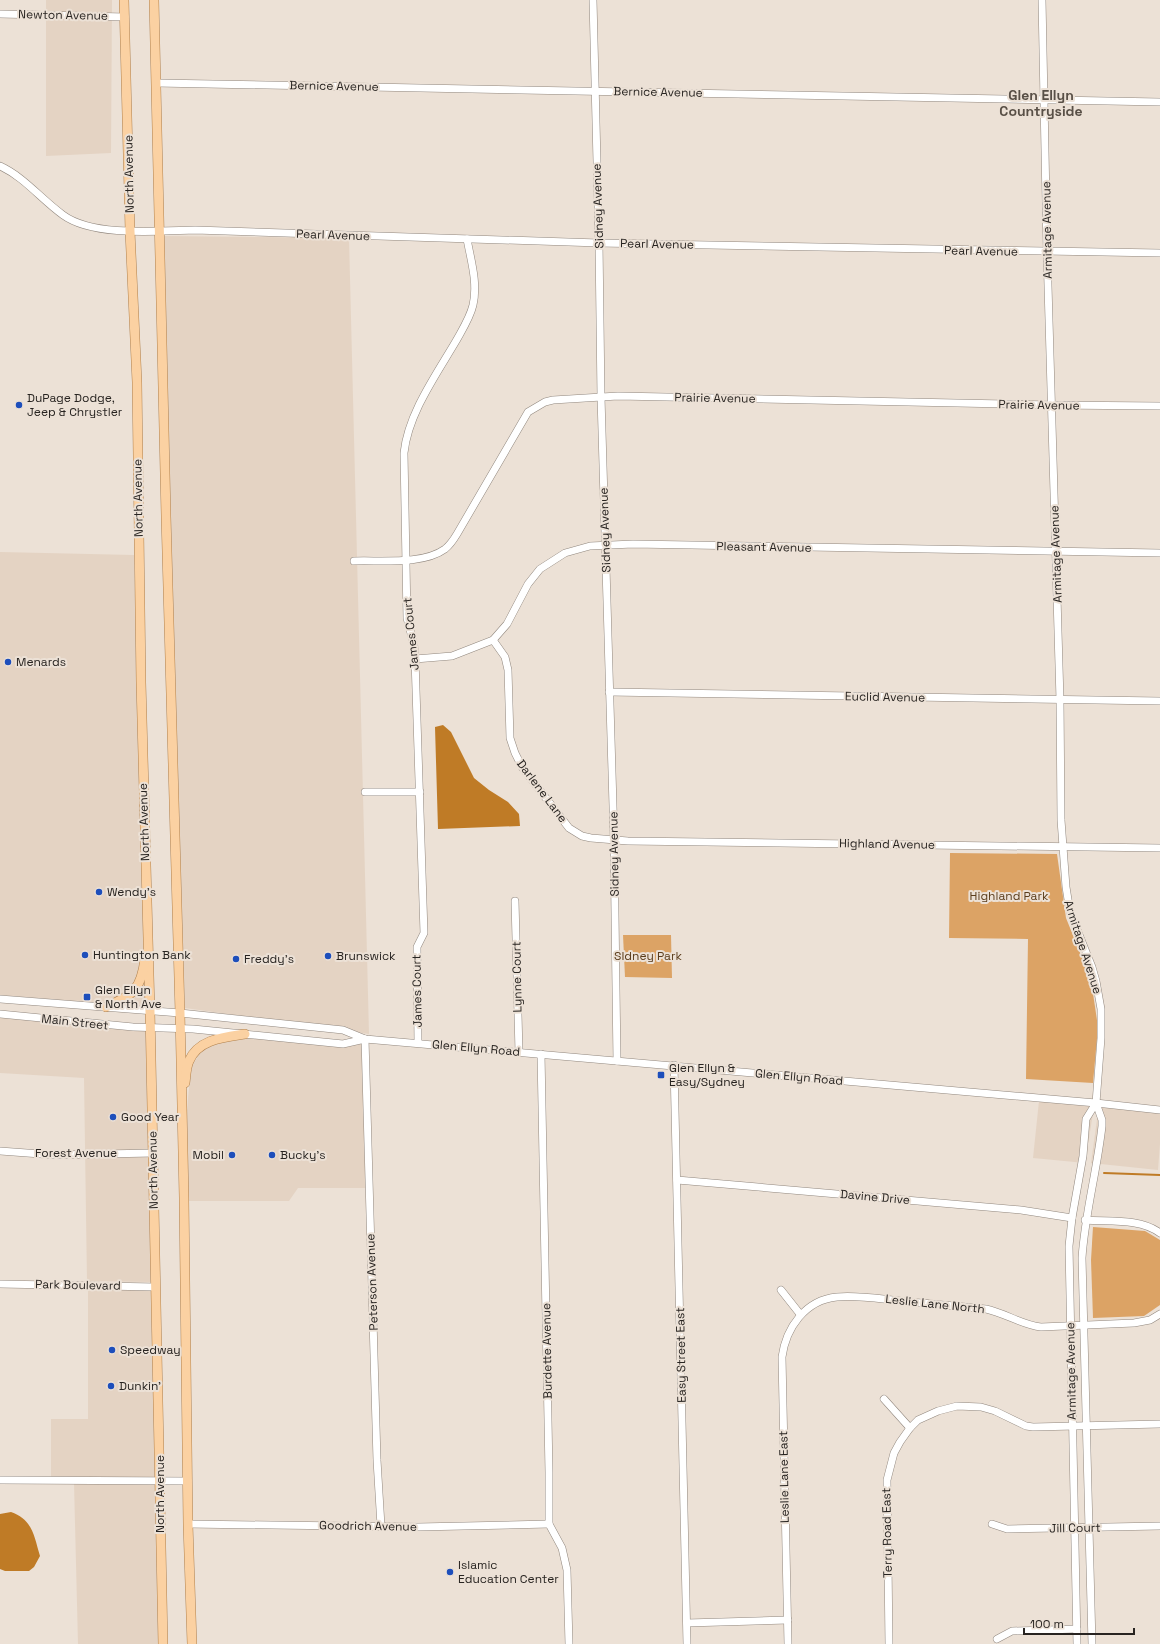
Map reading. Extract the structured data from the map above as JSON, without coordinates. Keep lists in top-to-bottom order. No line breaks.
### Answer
{"streets":{"main road":["North Avenue"],"street":["Newton Avenue","Bernice Avenue","Sidney Avenue","Armitage Avenue","Pearl Avenue","Prairie Avenue","Pleasant Avenue","James Court","Euclid Avenue","Darlene Lane","Highland Avenue","Lynne Court","Main Street","Glen Ellyn Road","Forest Avenue","Davine Drive","Peterson Avenue","Park Boulevard","Leslie Lane North","Burdette Avenue","Easy Street East","Leslie Lane East","Goodrich Avenue","Jill Court","Terry Road East"]},"crossings":[["Newton Avenue","North Avenue"],["Bernice Avenue","Sidney Avenue"],["Bernice Avenue","Armitage Avenue"],["North Avenue","Pearl Avenue"],["North Avenue","Main Street"],["North Avenue","Glen Ellyn Road"],["North Avenue","Forest Avenue"],["North Avenue","Park Boulevard"],["Sidney Avenue","Pearl Avenue"],["Sidney Avenue","Prairie Avenue"],["Sidney Avenue","Pleasant Avenue"],["Sidney Avenue","Euclid Avenue"],["Sidney Avenue","Darlene Lane"],["Sidney Avenue","Highland Avenue"],["Sidney Avenue","Glen Ellyn Road"],["Armitage Avenue","Pearl Avenue"],["Armitage Avenue","Prairie Avenue"],["Armitage Avenue","Pleasant Avenue"],["Armitage Avenue","Euclid Avenue"],["Armitage Avenue","Highland Avenue"],["Armitage Avenue","Glen Ellyn Road"],["Armitage Avenue","Davine Drive"],["Armitage Avenue","Leslie Lane North"],["Armitage Avenue","Jill Court"],["Pearl Avenue","James Court"],["Prairie Avenue","James Court"],["Pleasant Avenue","James Court"],["Pleasant Avenue","Darlene Lane"],["James Court","Glen Ellyn Road"],["Darlene Lane","Highland Avenue"],["Lynne Court","Glen Ellyn Road"],["Main Street","Glen Ellyn Road"],["Glen Ellyn Road","Peterson Avenue"],["Glen Ellyn Road","Burdette Avenue"],["Glen Ellyn Road","Easy Street East"],["Davine Drive","Easy Street East"],["Peterson Avenue","Goodrich Avenue"],["Leslie Lane North","Leslie Lane East"],["Burdette Avenue","Goodrich Avenue"]],"districts":["Glen Ellyn Countryside"],"parks":["Highland Park","SIdney Park"],"places":{"other":["DuPage Dodge, Jeep & Chrystler","Menards","Wendy's","Huntington Bank","Brunswick","Freddy's","Good Year","Mobil","Bucky's","Speedway","Dunkin'","Islamic Education Center"],"transit":["Glen Ellyn & North Ave","Glen Ellyn & Easy/Sydney"]},"scale_bar":"100 m"}
